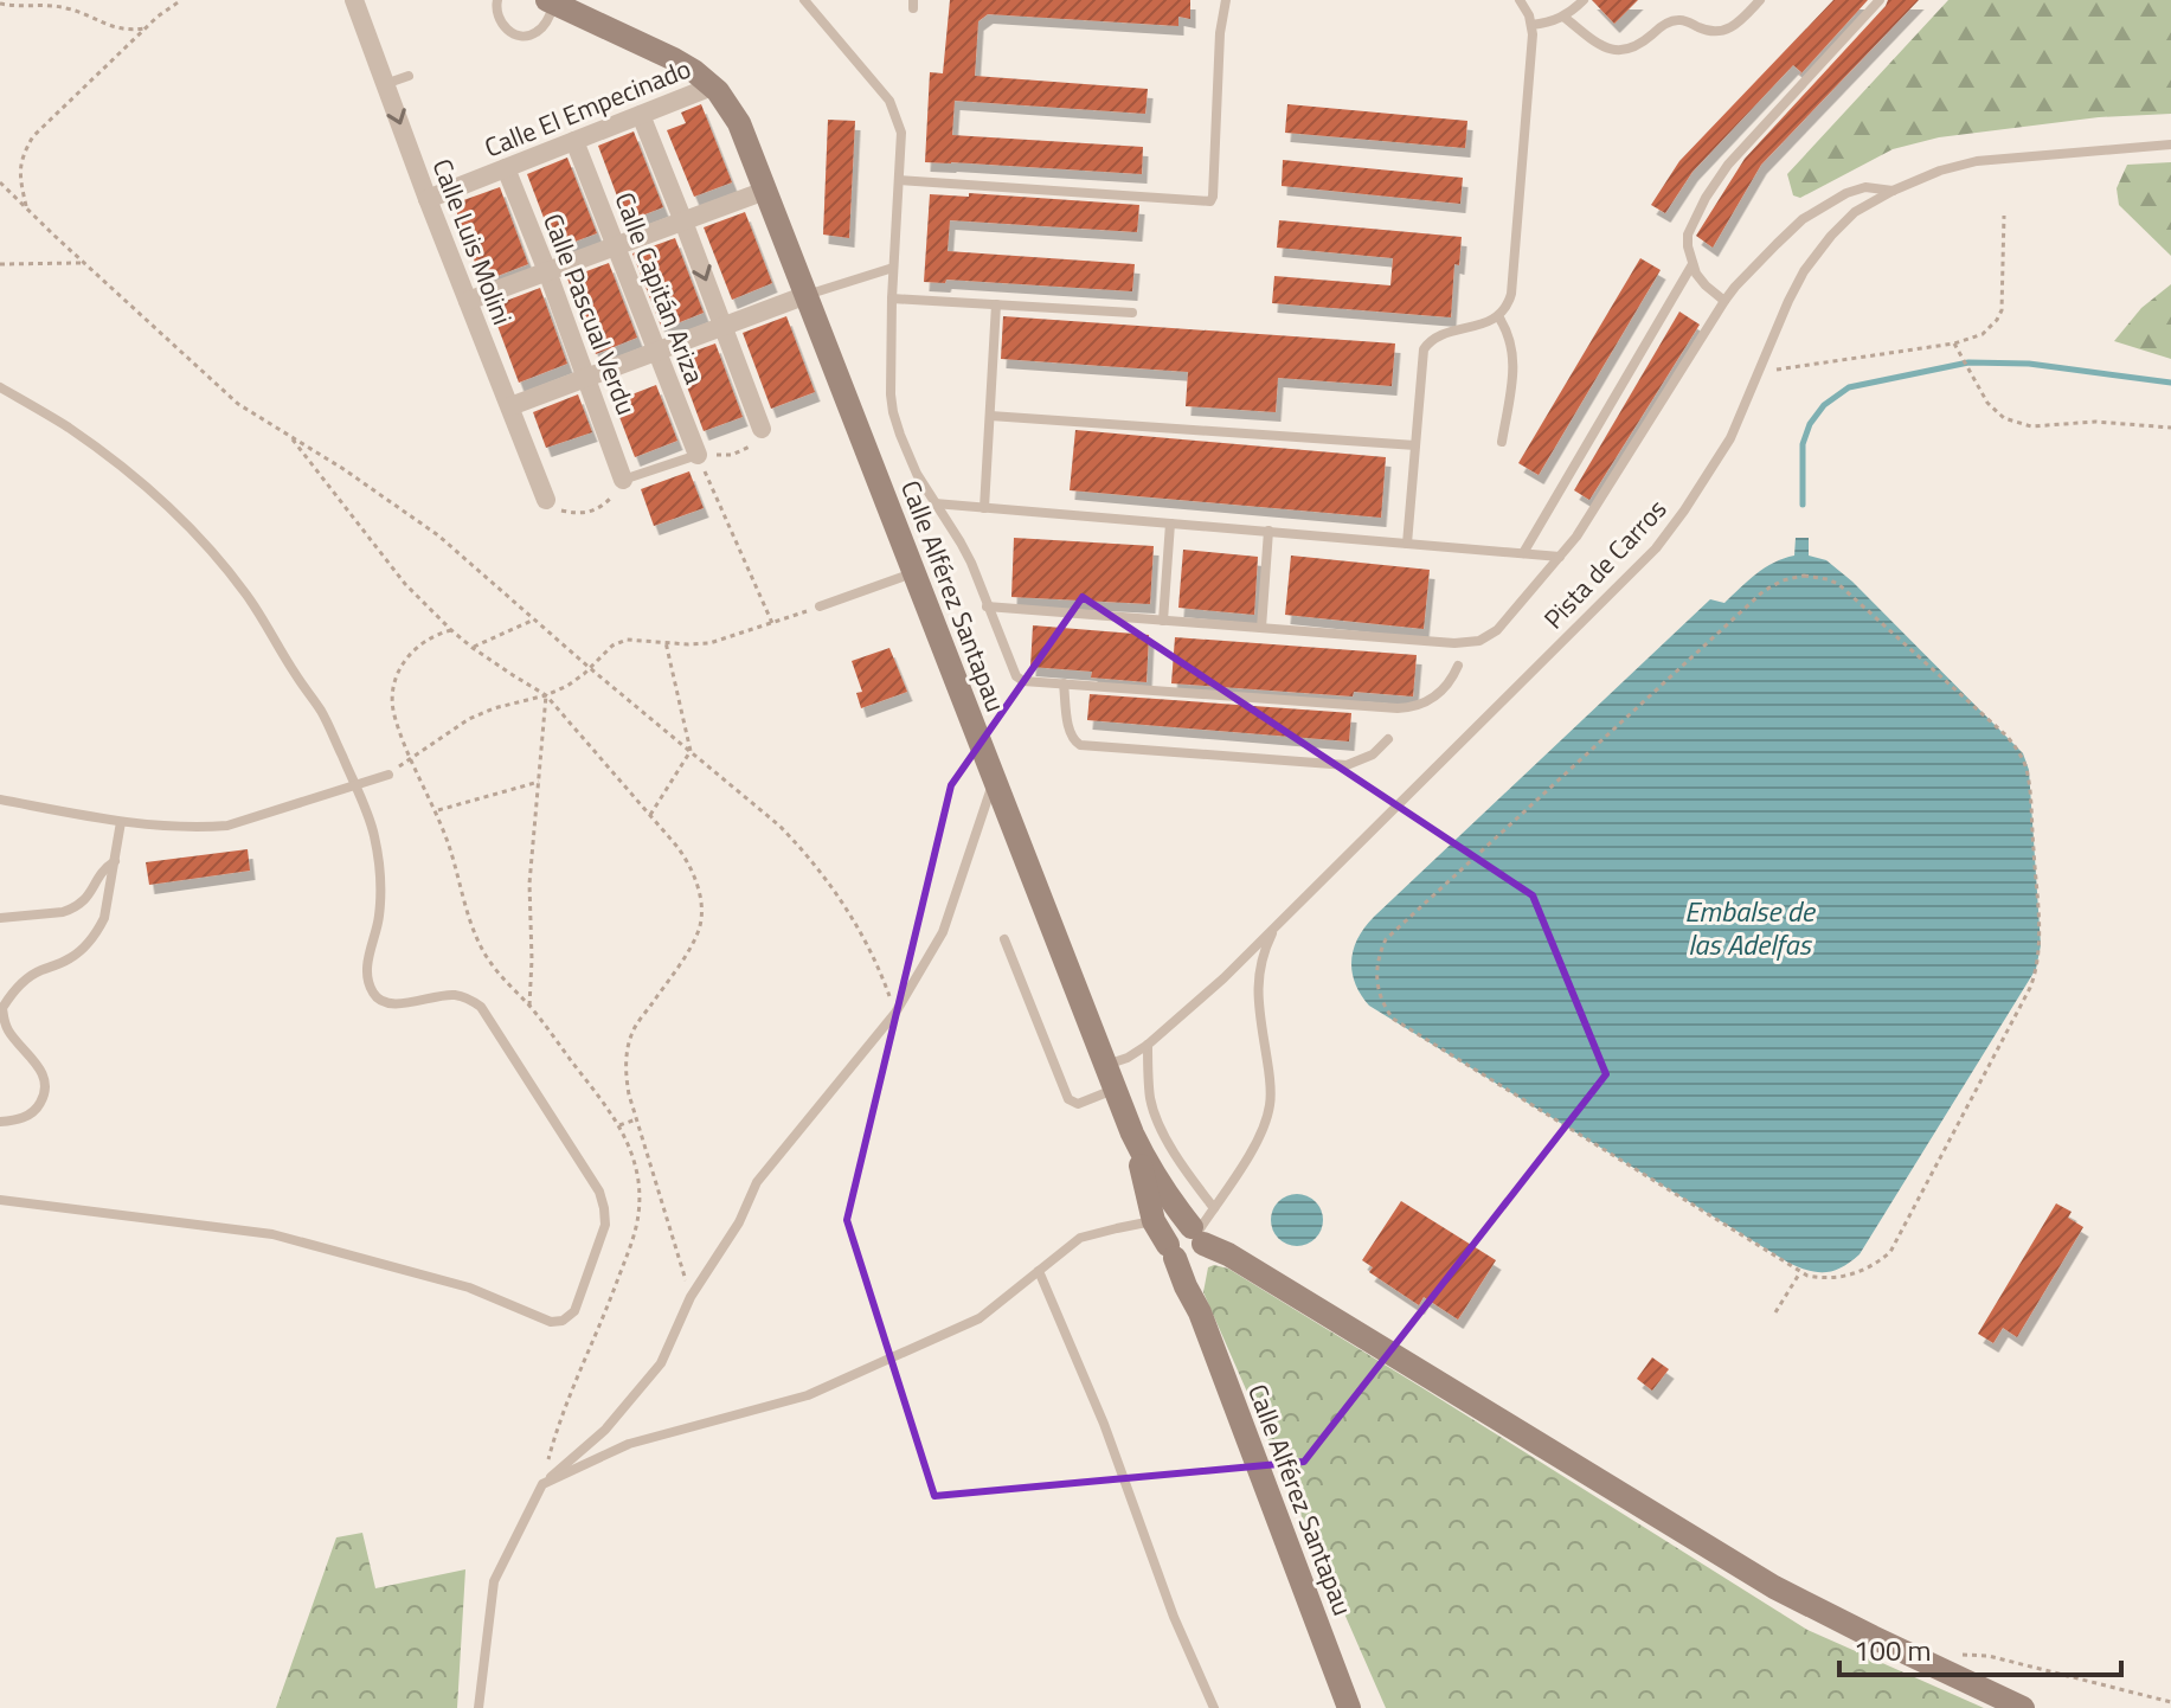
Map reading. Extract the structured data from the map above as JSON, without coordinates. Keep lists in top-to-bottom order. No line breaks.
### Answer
{"streets":{"main road":["Calle Alférez Santapau"],"street":["Calle El Empecinado","Calle Luis Molini","Calle Capitán Ariza","Calle Pascual Verdu"],"lane":["Pista de Carros"]},"crossings":[["Calle El Empecinado","Calle Luis Molini"],["Calle El Empecinado","Calle Capitán Ariza"],["Calle El Empecinado","Calle Pascual Verdu"],["Calle El Empecinado","Calle Alférez Santapau"],["Pista de Carros","Calle Alférez Santapau"]],"water":["Embalse de las Adelfas"],"scale_bar":"100 m"}
